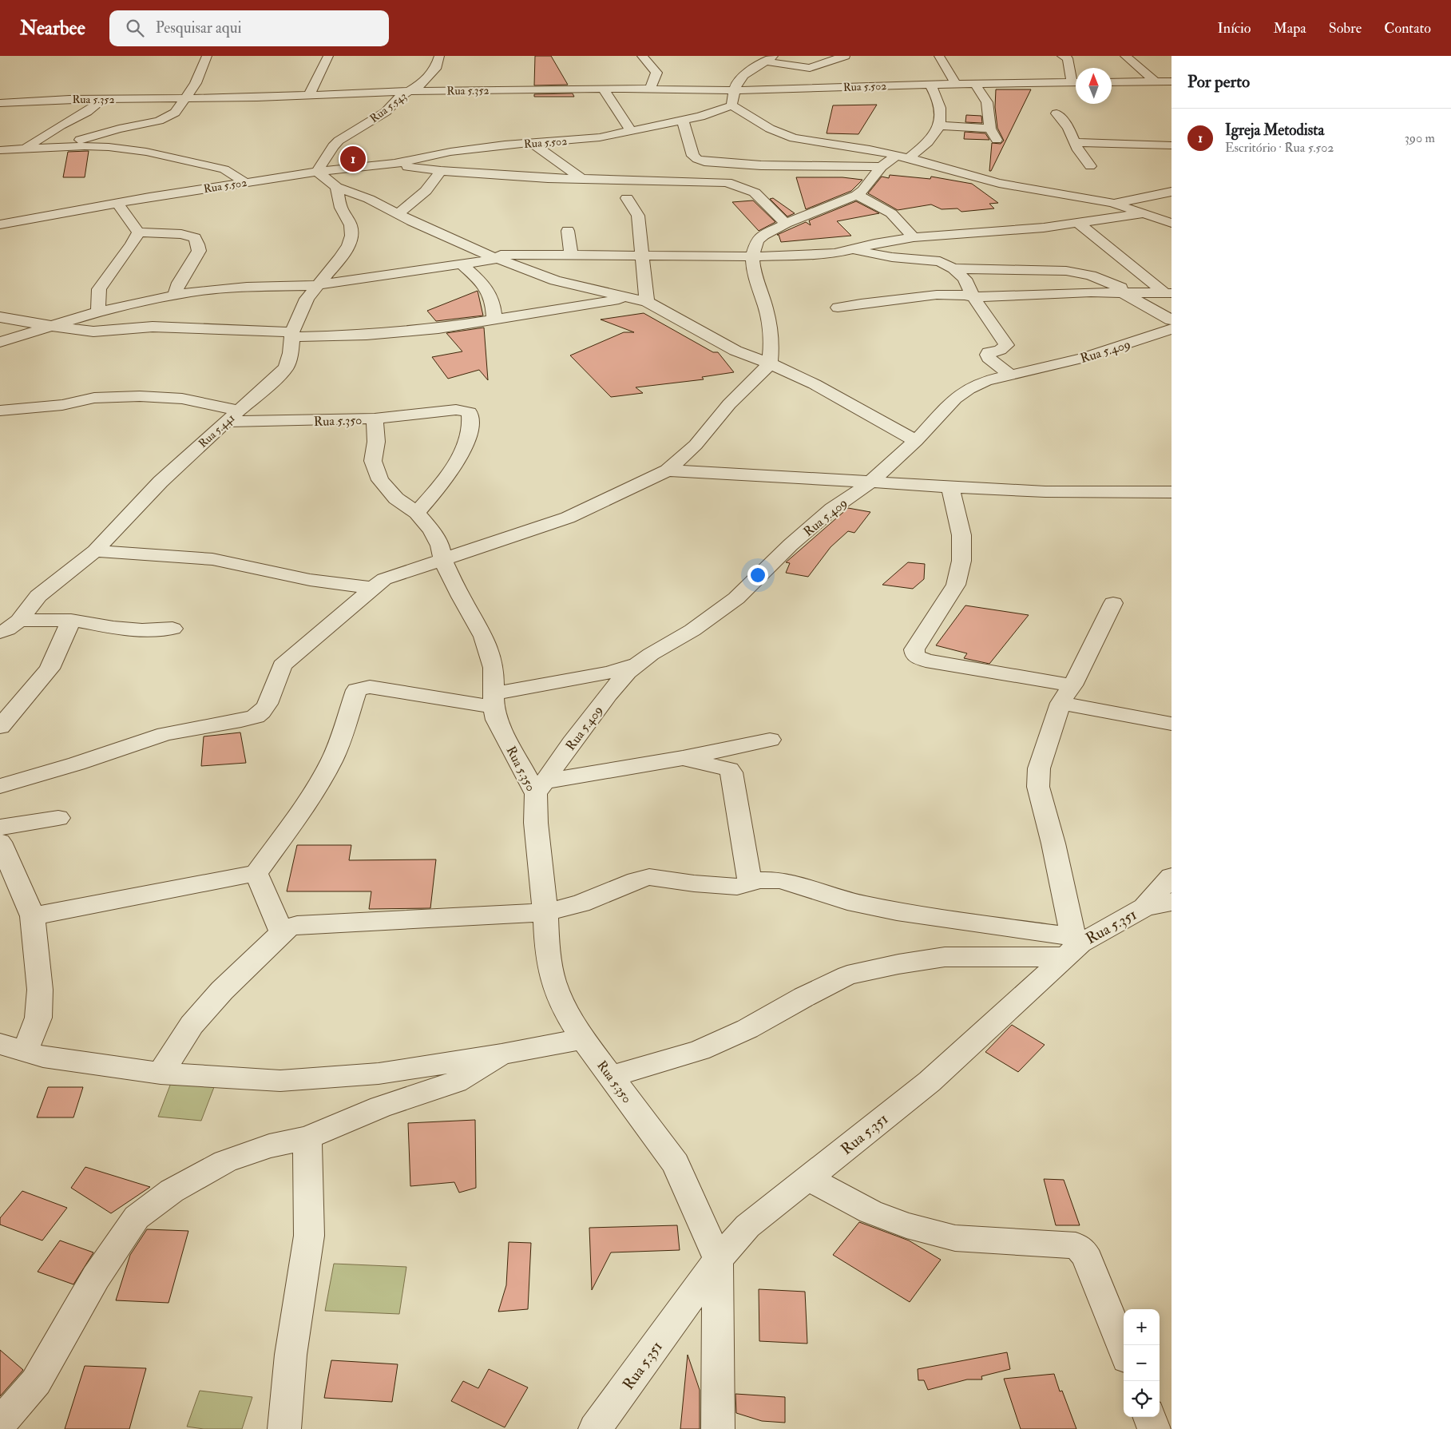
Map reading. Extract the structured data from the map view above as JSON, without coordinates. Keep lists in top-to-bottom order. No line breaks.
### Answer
{"streets":{"street":["Rua 5.502","Rua 5.352","Rua 5.543","Rua 5.409","Rua 5.350","Rua 5.441","Rua 5.351"]},"crossings":[["Rua 5.502","Rua 5.352"],["Rua 5.502","Rua 5.543"],["Rua 5.352","Rua 5.543"],["Rua 5.409","Rua 5.350"],["Rua 5.350","Rua 5.441"],["Rua 5.350","Rua 5.351"]],"north":"top","page":{"header":"Nearbee","search":"Pesquisar aqui","nav":["Início","Mapa","Sobre","Contato"],"heading":"Por perto","list":[{"mark":"1","name":"Igreja Metodista","note":"Escritório · Rua 5.502","value":"390 m"}],"pins":"1","map_buttons":["+","−"]}}
